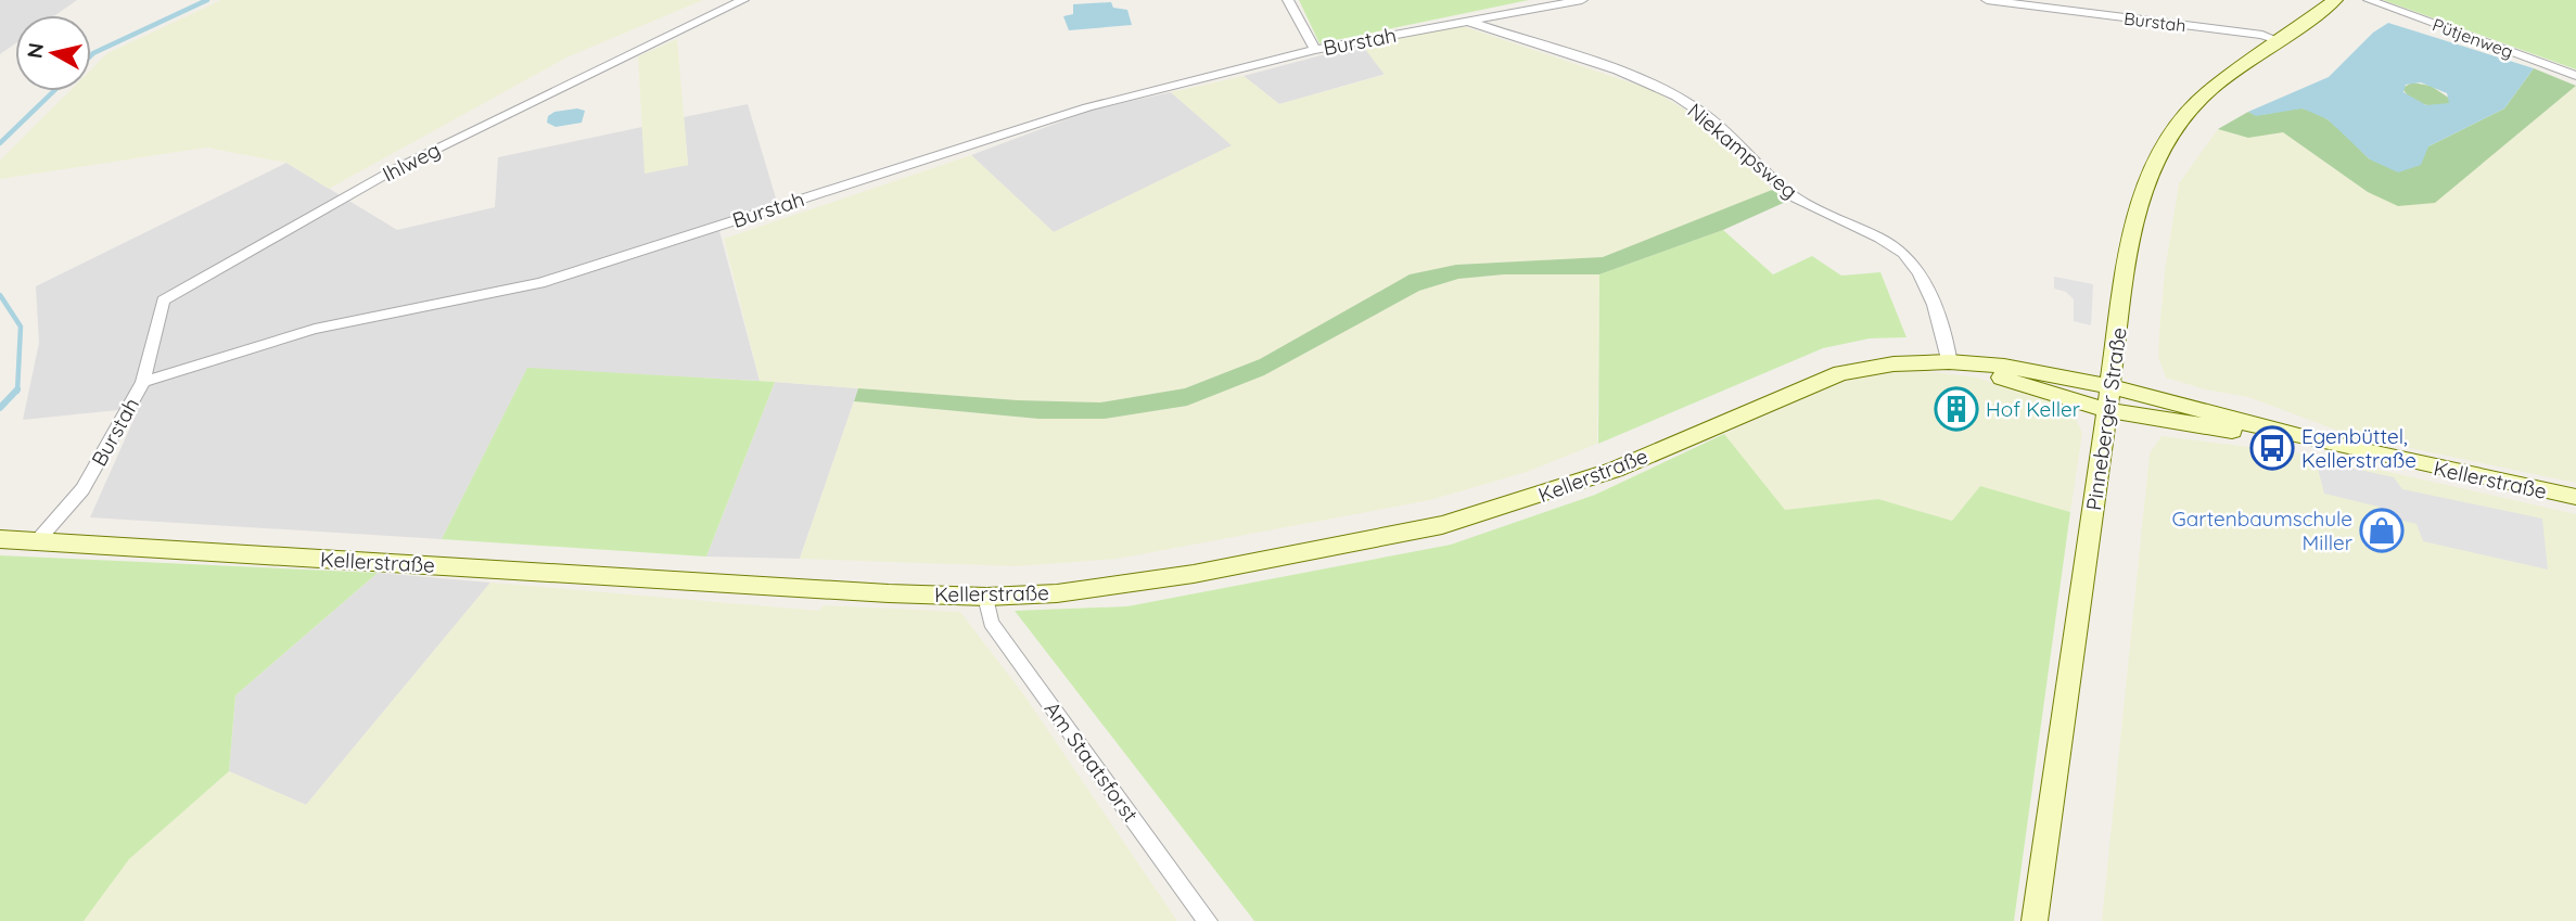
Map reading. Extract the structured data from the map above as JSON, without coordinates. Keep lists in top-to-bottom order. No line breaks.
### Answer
{"streets":{"main road":["Pinneberger Straße","Kellerstraße"],"street":["Burstah","Pütjenweg","Niekampsweg","Ihlweg","Am Staatsforst"]},"crossings":[["Burstah","Niekampsweg"],["Burstah","Ihlweg"],["Burstah","Pinneberger Straße"],["Burstah","Kellerstraße"],["Niekampsweg","Kellerstraße"],["Pinneberger Straße","Kellerstraße"],["Kellerstraße","Am Staatsforst"]],"places":{"building":["Hof Keller"],"bus stop":["Egenbüttel, Kellerstraße"],"shop":["Gartenbaumschule Miller"]},"north":"left"}
